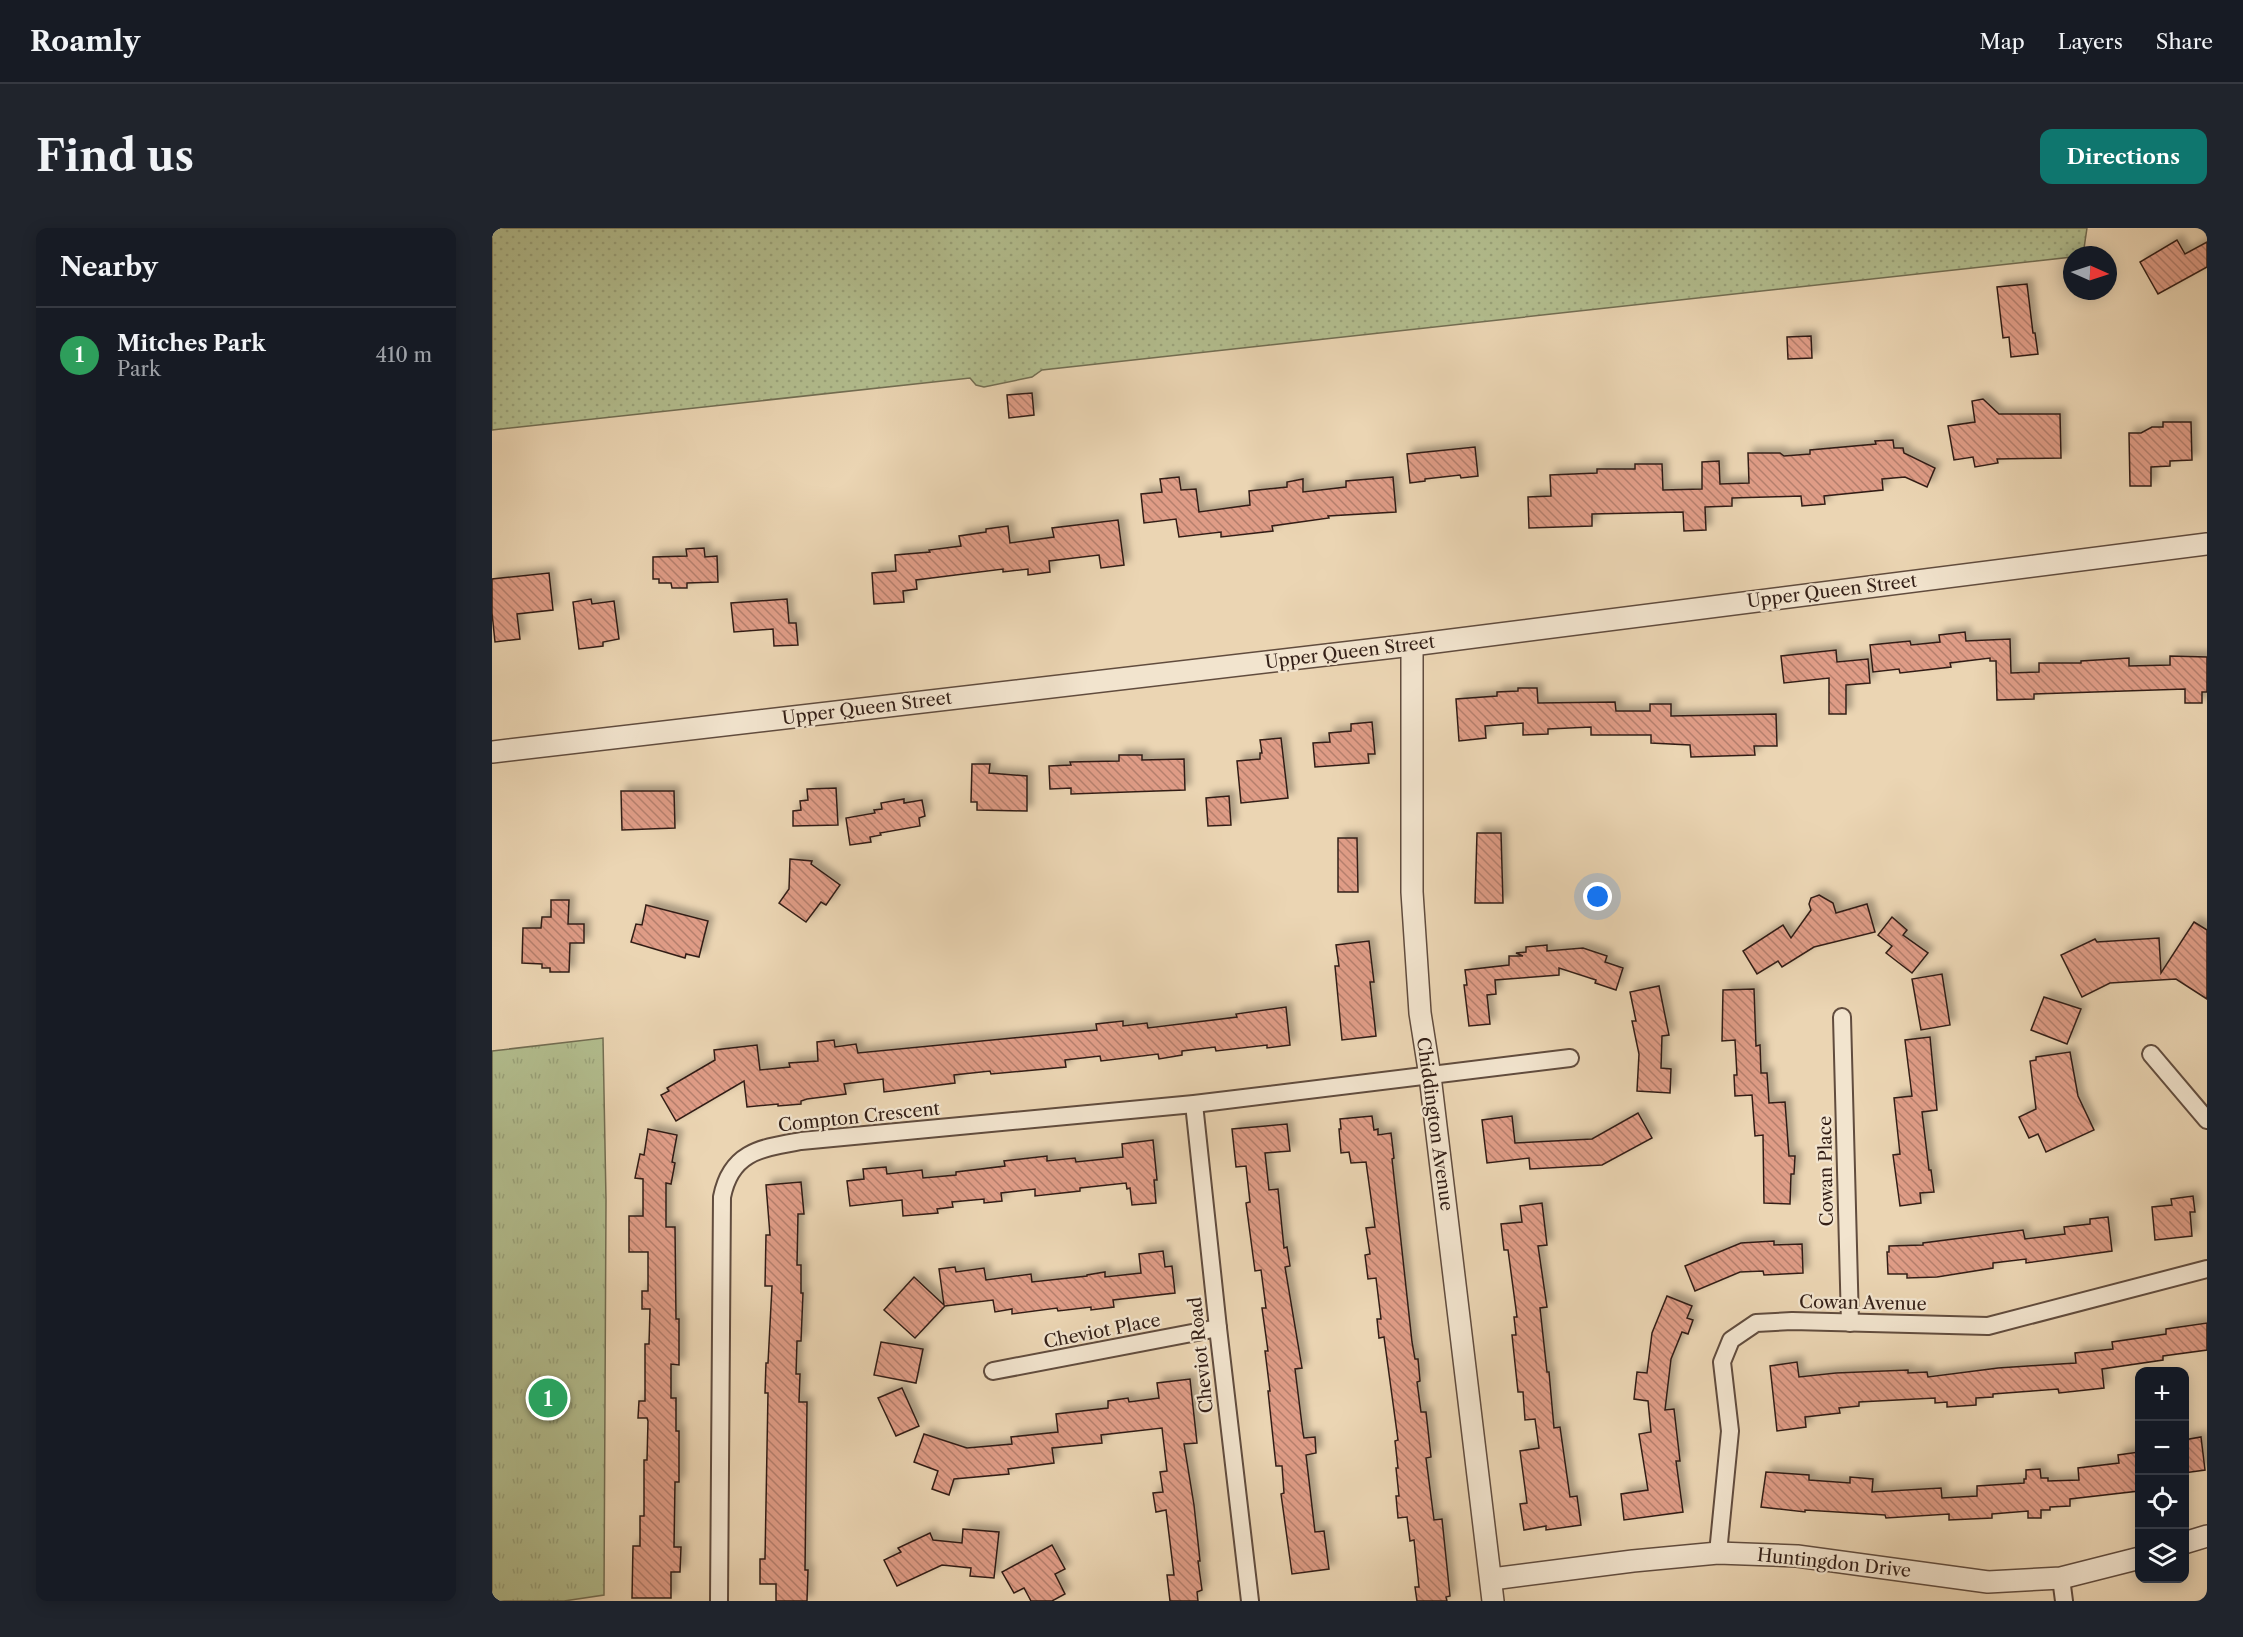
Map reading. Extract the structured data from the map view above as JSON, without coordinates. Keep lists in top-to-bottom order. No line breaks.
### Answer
{"streets":{"street":["Upper Queen Street","Compton Crescent","Chiddington Avenue","Cowan Place","Cowan Avenue","Cheviot Place","Cheviot Road","Huntingdon Drive"]},"crossings":[["Upper Queen Street","Chiddington Avenue"],["Compton Crescent","Chiddington Avenue"],["Compton Crescent","Cheviot Road"],["Chiddington Avenue","Huntingdon Drive"],["Cowan Place","Cowan Avenue"],["Cowan Avenue","Huntingdon Drive"],["Cheviot Place","Cheviot Road"]],"north":"right","page":{"header":"Roamly","nav":["Map","Layers","Share"],"buttons":"Directions","title":"Find us","heading":"Nearby","list":[{"mark":"1","name":"Mitches Park","note":"Park","value":"410 m"}],"map_buttons":["+","−"],"pins":"1"}}
